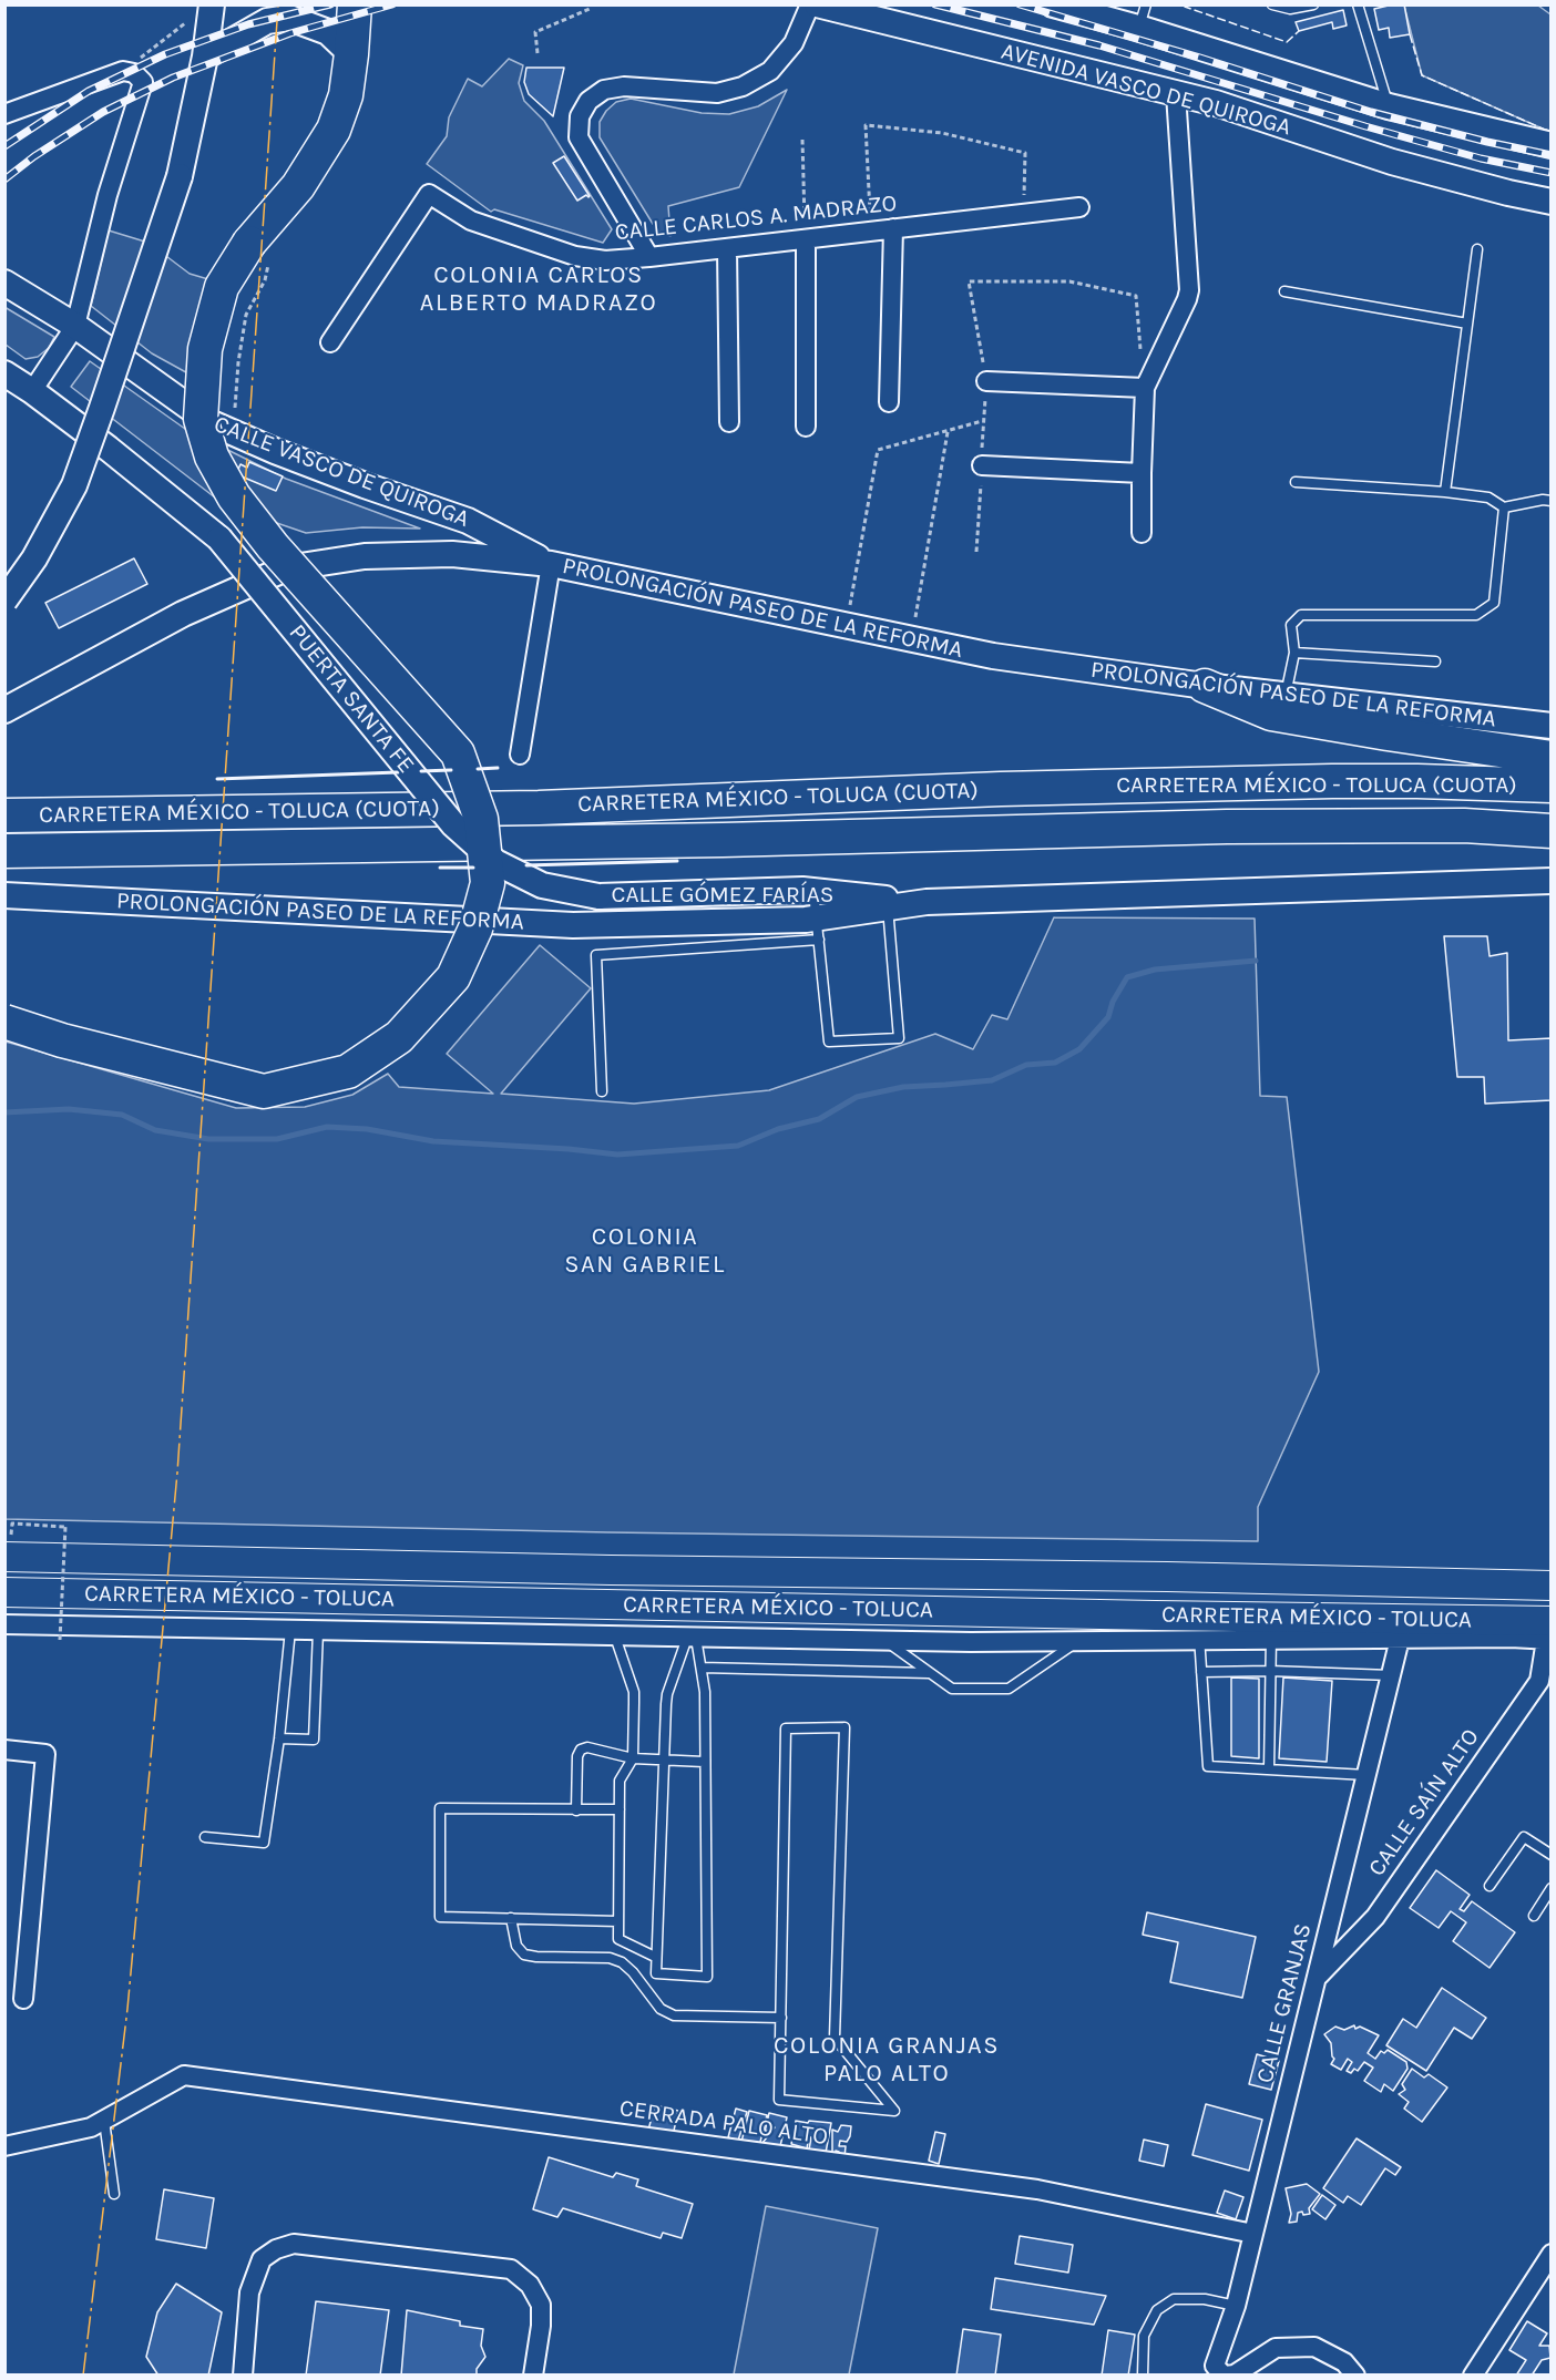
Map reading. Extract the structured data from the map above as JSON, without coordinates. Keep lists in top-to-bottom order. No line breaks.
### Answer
{"streets":{"highway":["CARRETERA MÉXICO - TOLUCA (CUOTA)"],"main road":["AVENIDA VASCO DE QUIROGA","CALLE VASCO DE QUIROGA","PROLONGACIÓN PASEO DE LA REFORMA","PUERTA SANTA FE","CALLE GÓMEZ FARÍAS","CARRETERA MÉXICO - TOLUCA"],"street":["CALLE CARLOS A. MADRAZO","CALLE SAÍN ALTO","CALLE GRANJAS","CERRADA PALO ALTO"]},"crossings":[["CALLE VASCO DE QUIROGA","PROLONGACIÓN PASEO DE LA REFORMA"],["PROLONGACIÓN PASEO DE LA REFORMA","CALLE GÓMEZ FARÍAS"],["PUERTA SANTA FE","CALLE GÓMEZ FARÍAS"],["CARRETERA MÉXICO - TOLUCA","CALLE SAÍN ALTO"],["CALLE SAÍN ALTO","CALLE GRANJAS"],["CALLE GRANJAS","CERRADA PALO ALTO"]],"districts":["COLONIA CARLOS ALBERTO MADRAZO","COLONIA SAN GABRIEL","COLONIA GRANJAS PALO ALTO"]}
